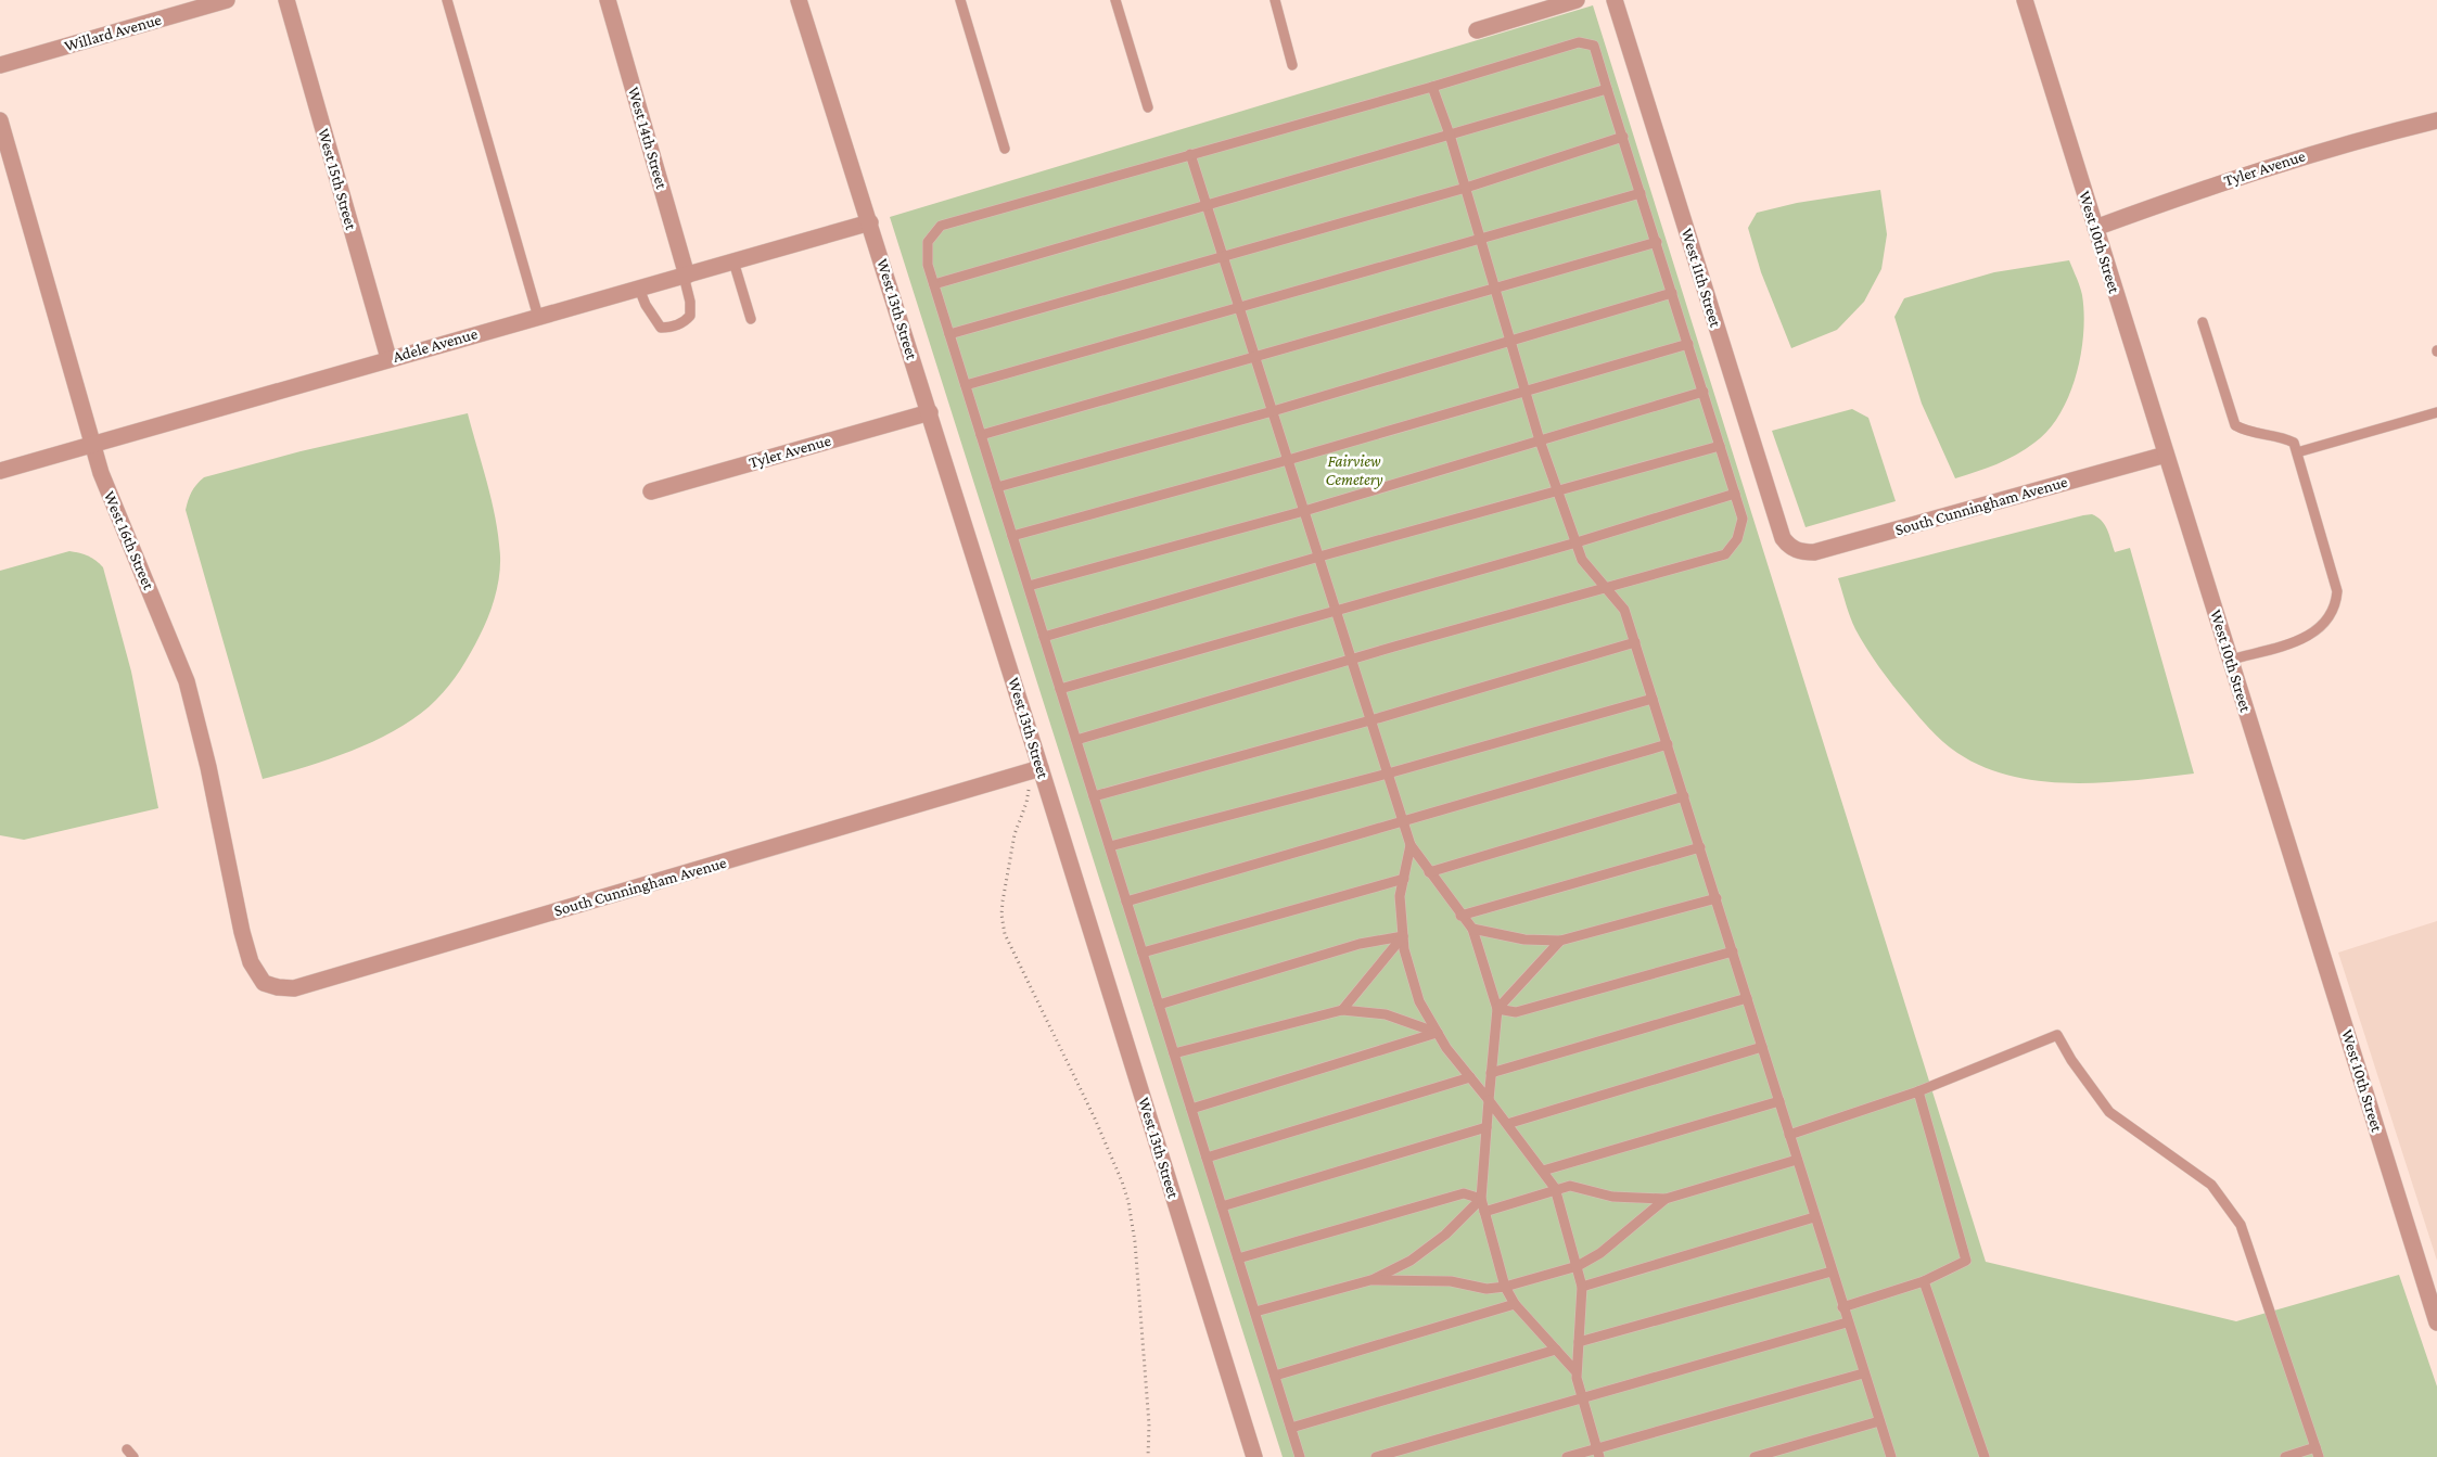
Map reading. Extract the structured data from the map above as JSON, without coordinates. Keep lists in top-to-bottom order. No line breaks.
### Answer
{"streets":{"street":["Willard Avenue","West 14th Street","Tyler Avenue","West 15th Street","West 10th Street","West 11th Street","West 13th Street","Adele Avenue","South Cunningham Avenue","West 16th Street"]},"crossings":[["West 14th Street","Adele Avenue"],["Tyler Avenue","West 10th Street"],["Tyler Avenue","West 13th Street"],["West 15th Street","Adele Avenue"],["West 10th Street","South Cunningham Avenue"],["West 11th Street","South Cunningham Avenue"],["West 13th Street","Adele Avenue"],["West 13th Street","South Cunningham Avenue"],["Adele Avenue","West 16th Street"],["South Cunningham Avenue","West 16th Street"]],"parks":["Fairview Cemetery"]}
